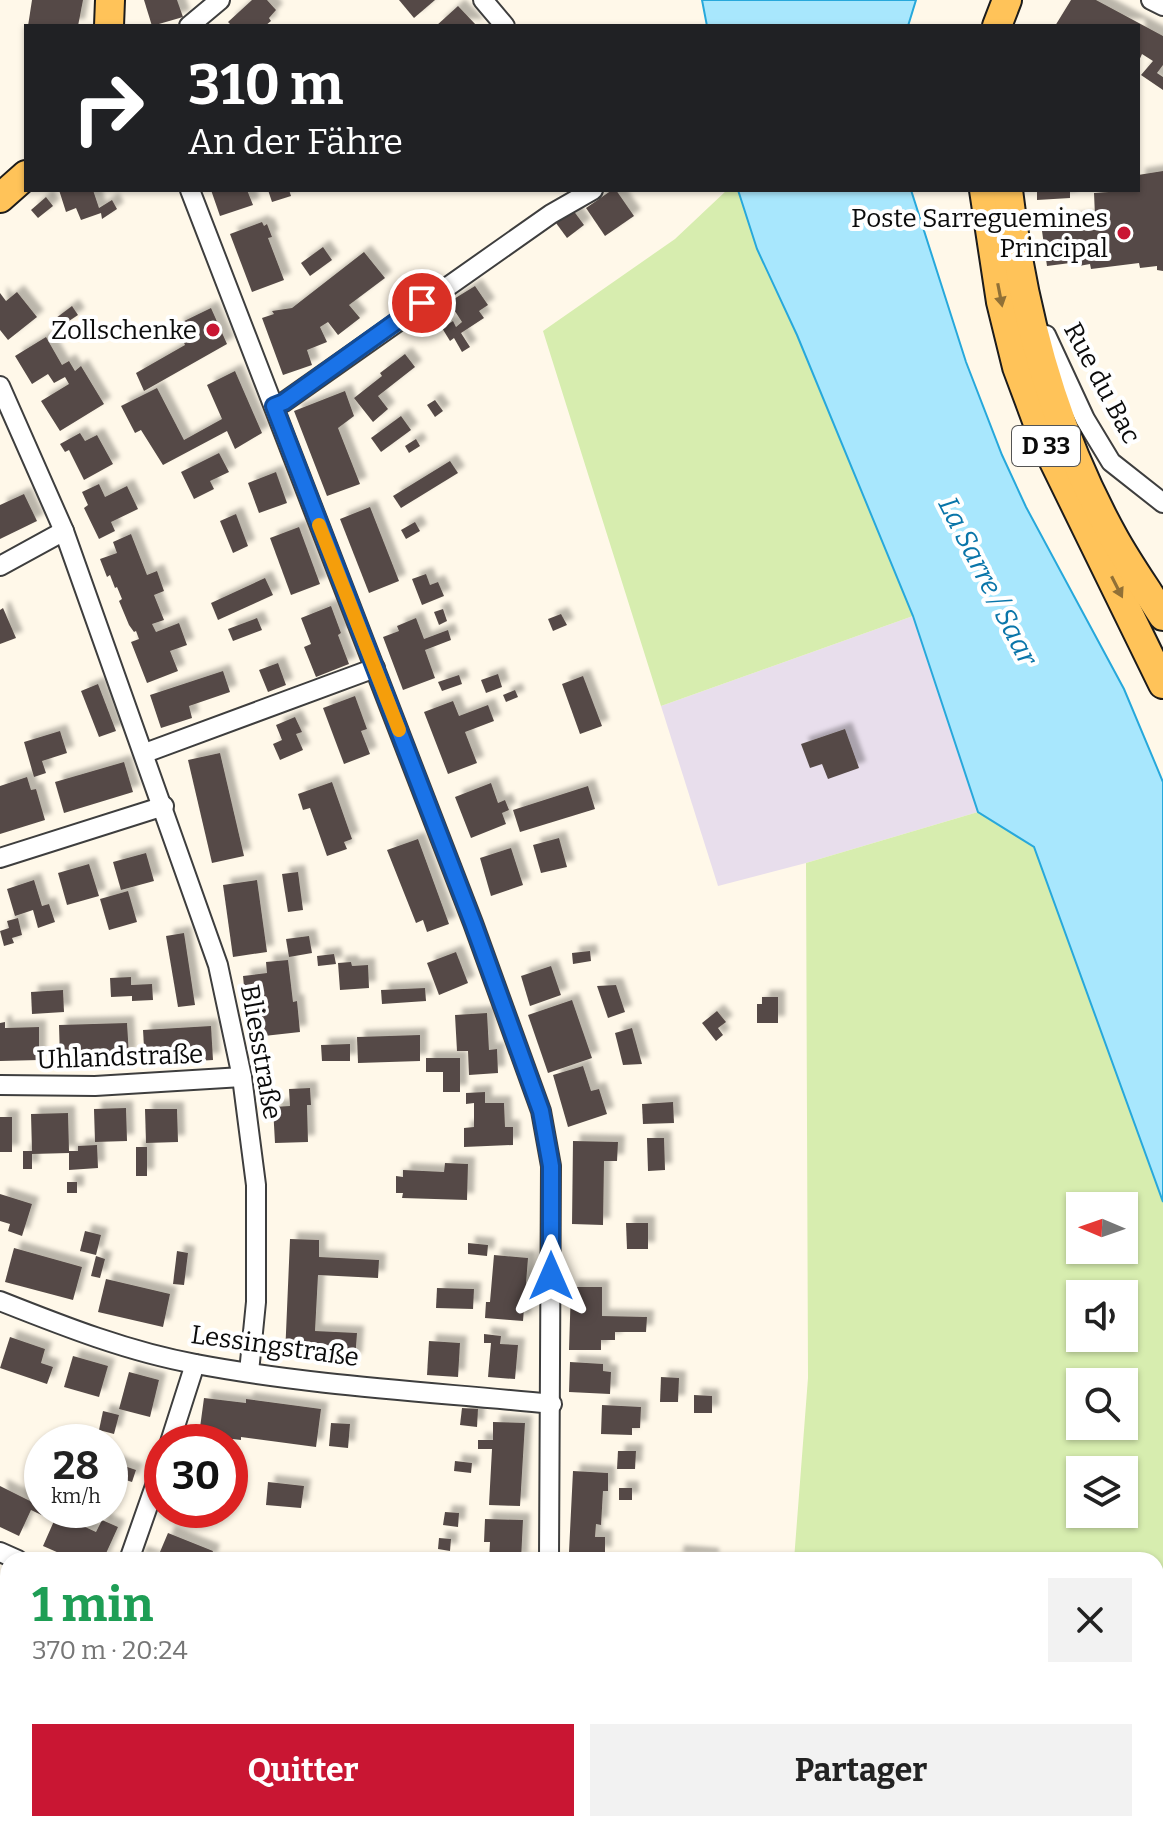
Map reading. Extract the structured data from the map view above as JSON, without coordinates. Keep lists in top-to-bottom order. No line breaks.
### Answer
{"streets":{"main road":["D 33"],"street":["Rue du Bac","Bliesstraße","Uhlandstraße","Lessingstraße"]},"crossings":[["Rue du Bac","D 33"],["Bliesstraße","Uhlandstraße"],["Bliesstraße","Lessingstraße"]],"water":["La Sarre / Saar"],"places":["Poste Sarreguemines Principal","Zollschenke"],"north":"left","page":{"turn":["310 m","An der Fähre"],"speed":"28 km/h","limit":"30","heading":["1 min","370 m · 20:24"],"buttons":["Quitter","Partager"]}}
